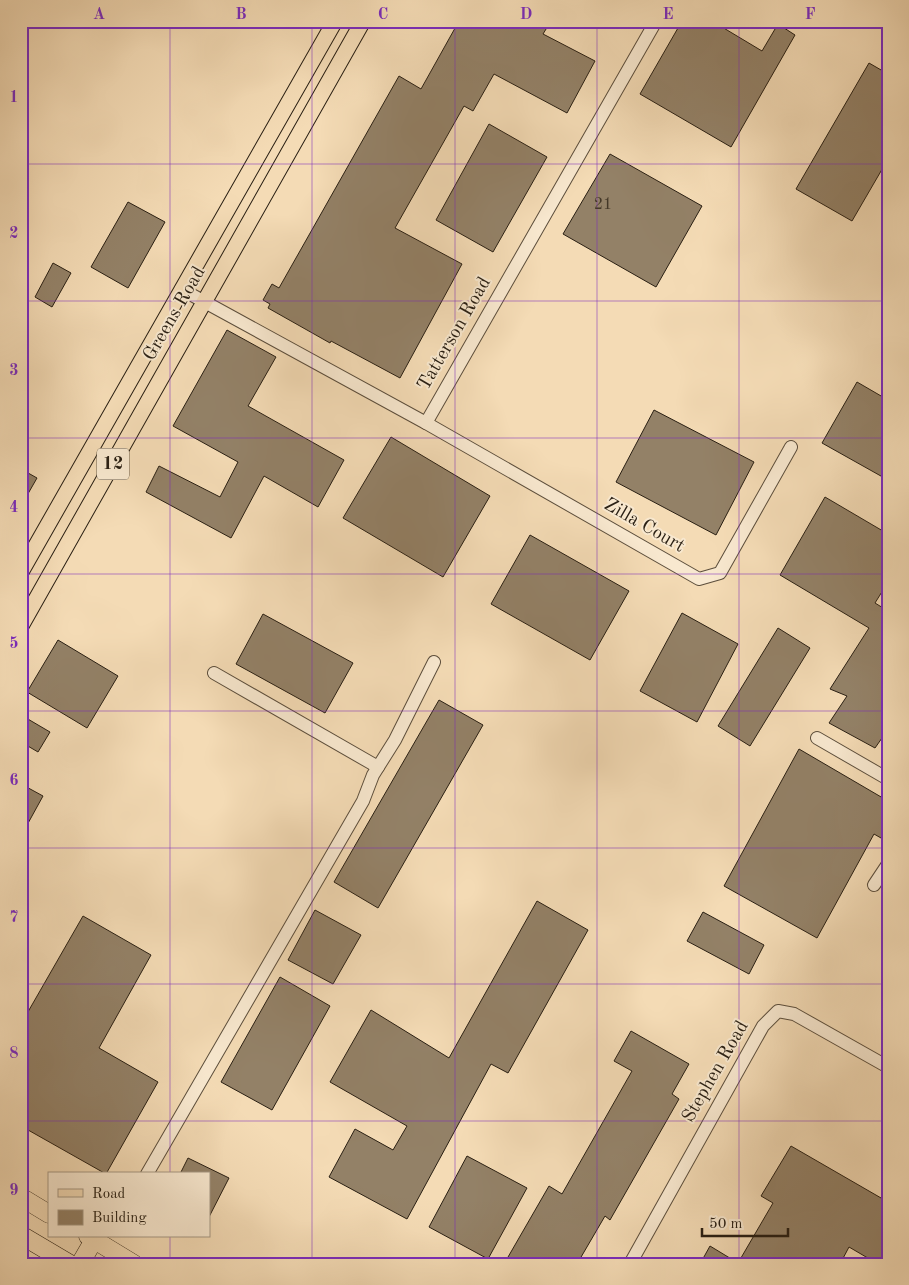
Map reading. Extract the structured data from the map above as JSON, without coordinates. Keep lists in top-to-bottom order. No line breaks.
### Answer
{"streets":{"main road":["Greens Road","12"],"street":["Tatterson Road","Zilla Court","Stephen Road"]},"crossings":[["Greens Road","Tatterson Road"],["Tatterson Road","Zilla Court"]],"house_numbers":["21"],"legend":["Road","Building"],"scale_bar":"50 m","grid":{"columns":["A","B","C","D","E","F"],"rows":["1","2","3","4","5","6","7","8","9"]}}
